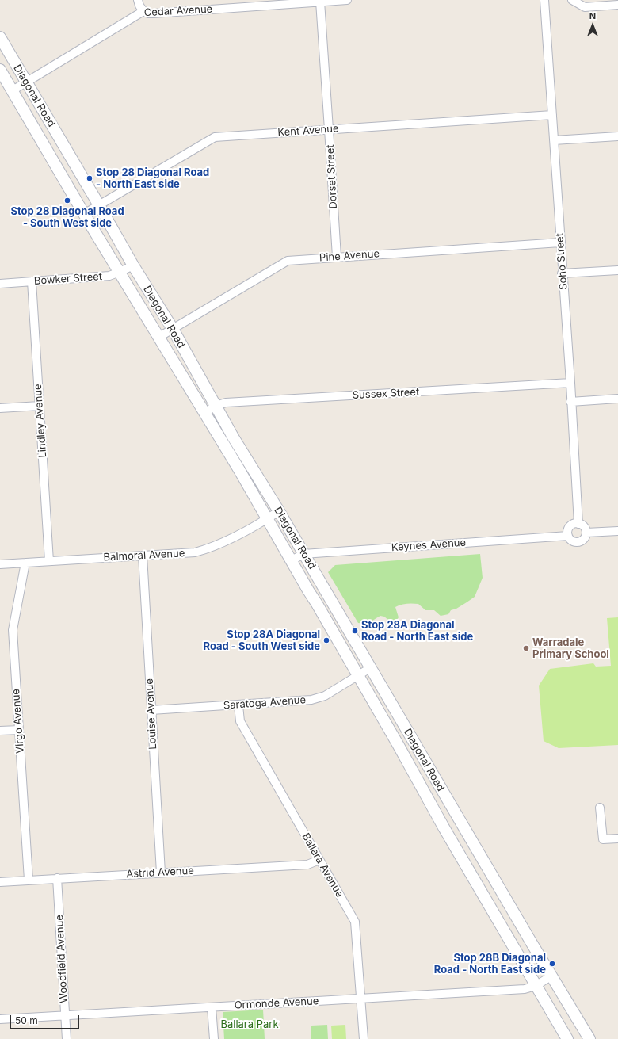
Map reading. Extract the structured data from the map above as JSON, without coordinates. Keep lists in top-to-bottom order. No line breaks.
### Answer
{"streets":{"main road":["Diagonal Road"],"street":["Cedar Avenue","Kent Avenue","Dorset Street","Pine Avenue","Soho Street","Bowker Street","Sussex Street","Lindley Avenue","Keynes Avenue","Balmoral Avenue","Saratoga Avenue","Louise Avenue","Virgo Avenue","Ballara Avenue","Astrid Avenue","Woodfield Avenue","Ormonde Avenue"]},"crossings":[["Cedar Avenue","Diagonal Road"],["Cedar Avenue","Dorset Street"],["Diagonal Road","Kent Avenue"],["Diagonal Road","Pine Avenue"],["Diagonal Road","Bowker Street"],["Diagonal Road","Sussex Street"],["Diagonal Road","Keynes Avenue"],["Diagonal Road","Balmoral Avenue"],["Diagonal Road","Saratoga Avenue"],["Diagonal Road","Ormonde Avenue"],["Kent Avenue","Dorset Street"],["Kent Avenue","Soho Street"],["Dorset Street","Pine Avenue"],["Pine Avenue","Soho Street"],["Soho Street","Sussex Street"],["Soho Street","Keynes Avenue"],["Bowker Street","Lindley Avenue"],["Lindley Avenue","Balmoral Avenue"],["Balmoral Avenue","Louise Avenue"],["Balmoral Avenue","Virgo Avenue"],["Saratoga Avenue","Louise Avenue"],["Saratoga Avenue","Ballara Avenue"],["Louise Avenue","Astrid Avenue"],["Virgo Avenue","Astrid Avenue"],["Ballara Avenue","Astrid Avenue"],["Ballara Avenue","Ormonde Avenue"],["Astrid Avenue","Woodfield Avenue"],["Woodfield Avenue","Ormonde Avenue"]],"parks":["Ballara Park"],"places":["Stop 28 Diagonal Road - North East side","Stop 28 Diagonal Road - South West side","Stop 28A Diagonal Road - North East side","Stop 28A Diagonal Road - South West side","Warradale Primary School","Stop 28B Diagonal Road - North East side"],"scale_bar":"50 m","north":"top"}
